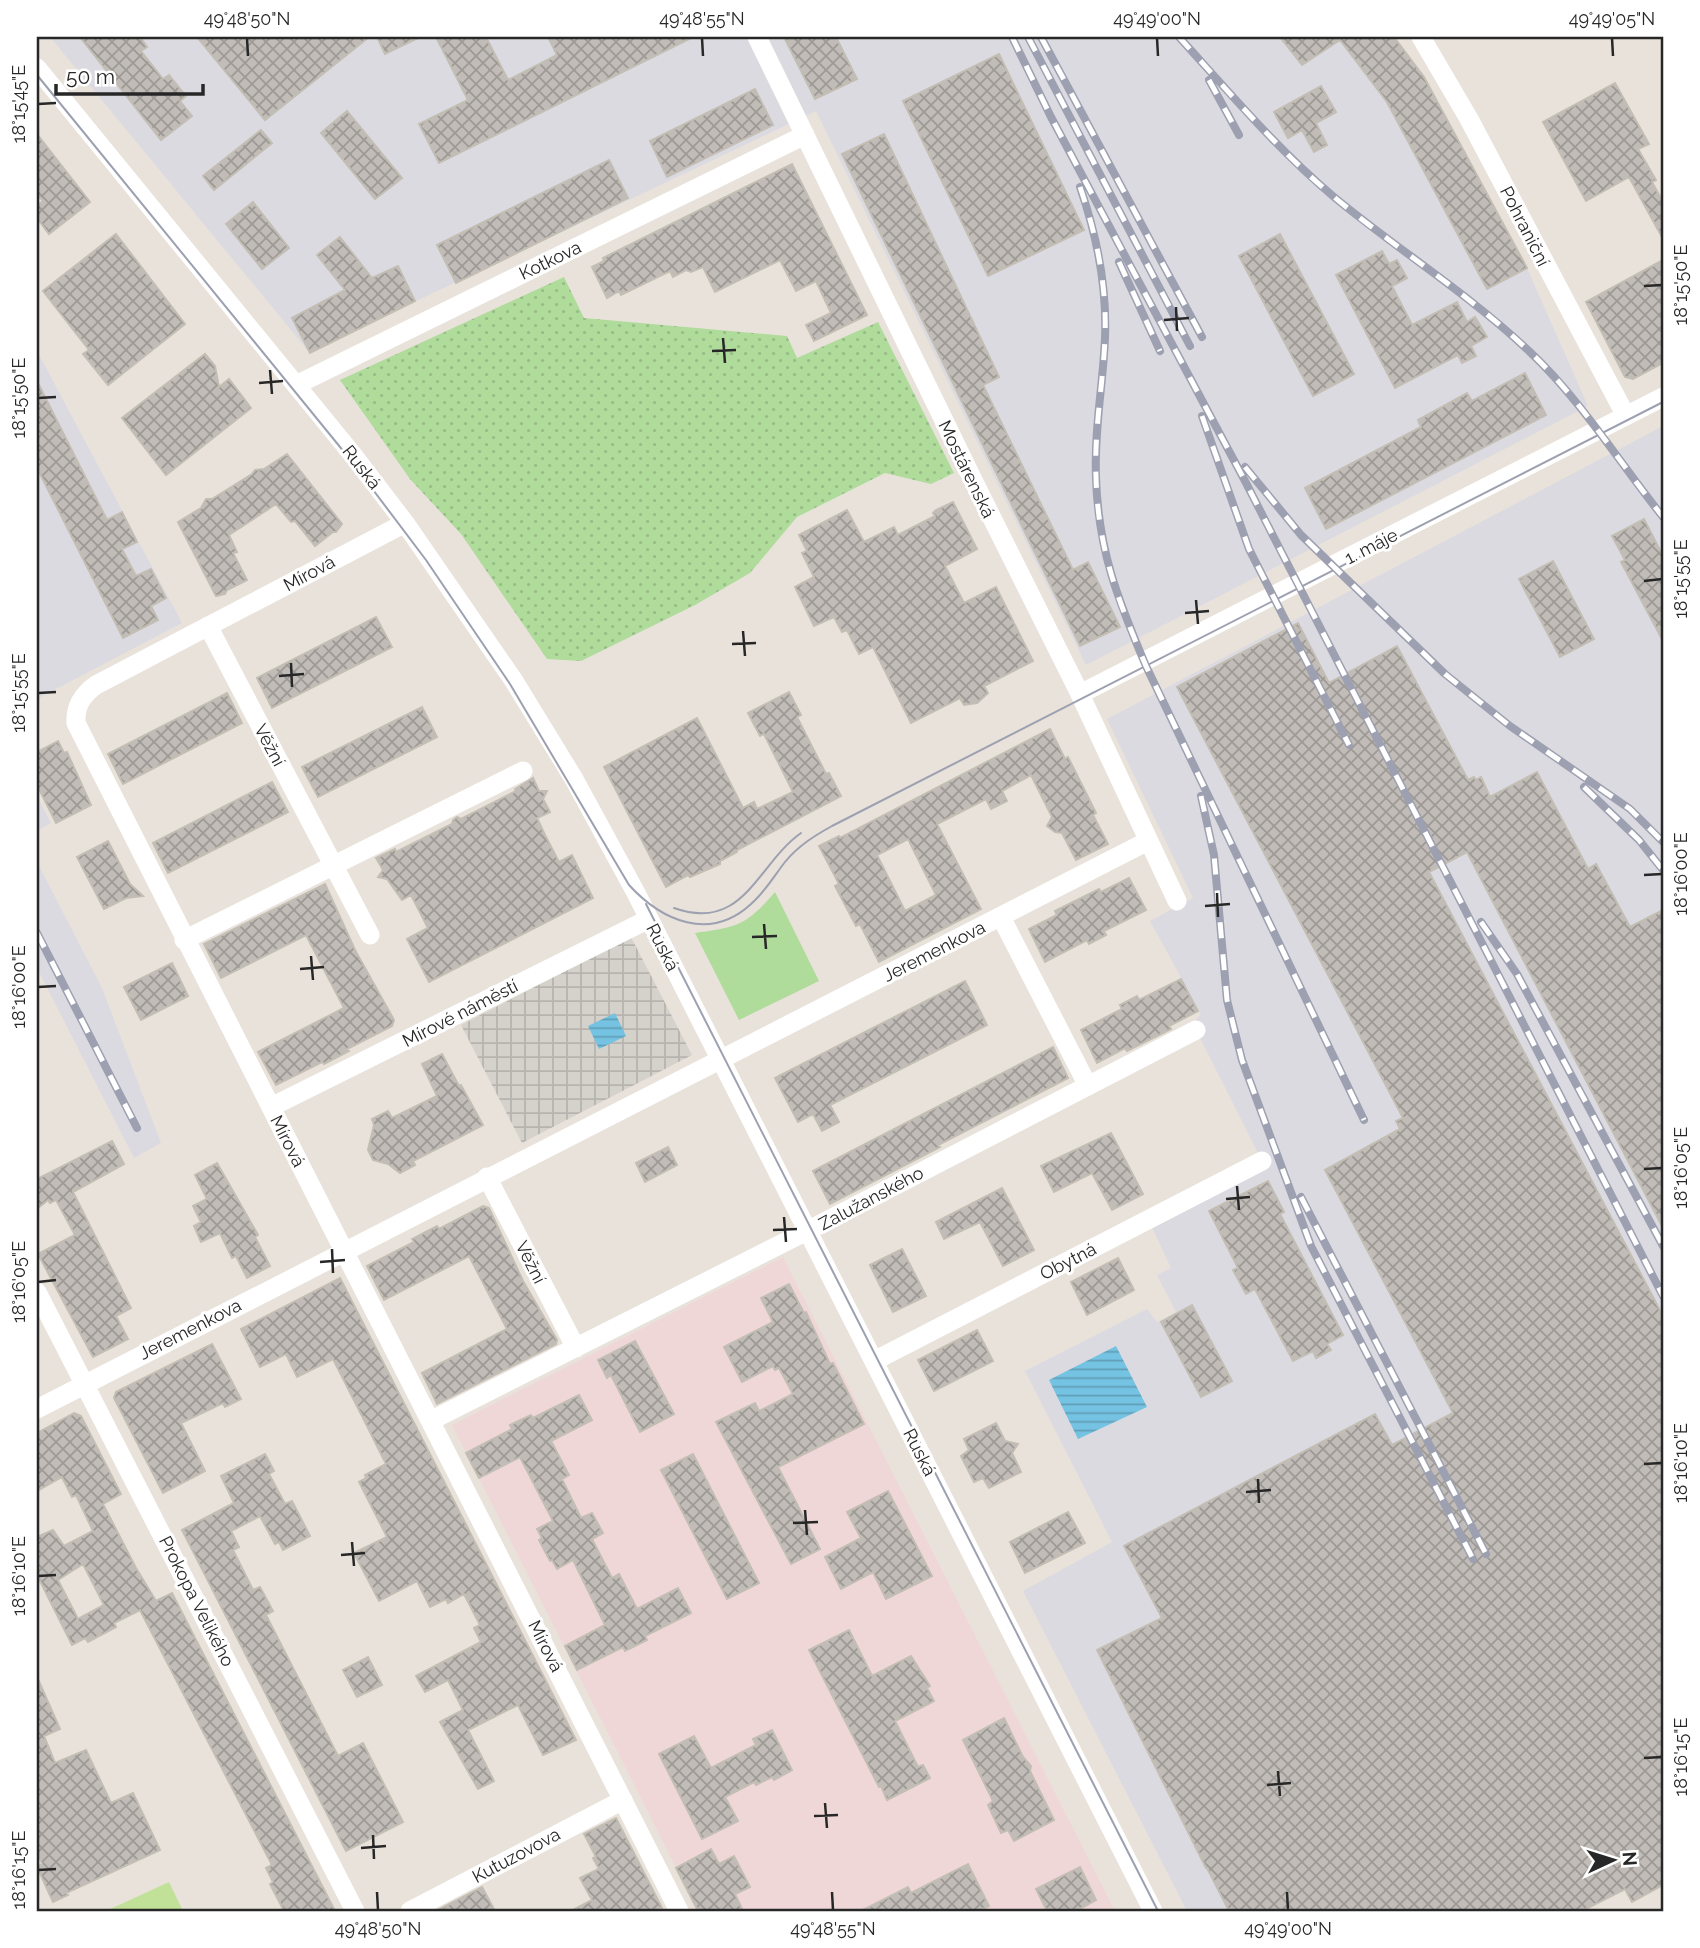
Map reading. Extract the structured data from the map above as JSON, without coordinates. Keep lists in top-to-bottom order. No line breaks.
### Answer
{"streets":{"street":["Pohraniční","Kotkova","Ruská","Mostárenská","1. máje","Mírová","Věžní","Jeremenkova","Mírové náměstí","Zalužanského","Obytná","Prokopa Velikého","Kutuzovova"]},"crossings":[["Pohraniční","1. máje"],["Kotkova","Ruská"],["Kotkova","Mostárenská"],["Ruská","Mírová"],["Ruská","Jeremenkova"],["Ruská","Mírové náměstí"],["Ruská","Zalužanského"],["Ruská","Obytná"],["Mostárenská","1. máje"],["Mostárenská","Jeremenkova"],["Mírová","Věžní"],["Mírová","Jeremenkova"],["Mírová","Mírové náměstí"],["Mírová","Zalužanského"],["Mírová","Kutuzovova"],["Věžní","Zalužanského"],["Jeremenkova","Prokopa Velikého"]],"scale_bar":"50 m","north":"right","coordinates":["49°48'50\"N","49°48'55\"N","49°49'00\"N","49°49'05\"N","18°15'45\"E","18°15'50\"E","18°15'55\"E","18°16'00\"E","18°16'05\"E","18°16'10\"E","18°16'15\"E"]}
